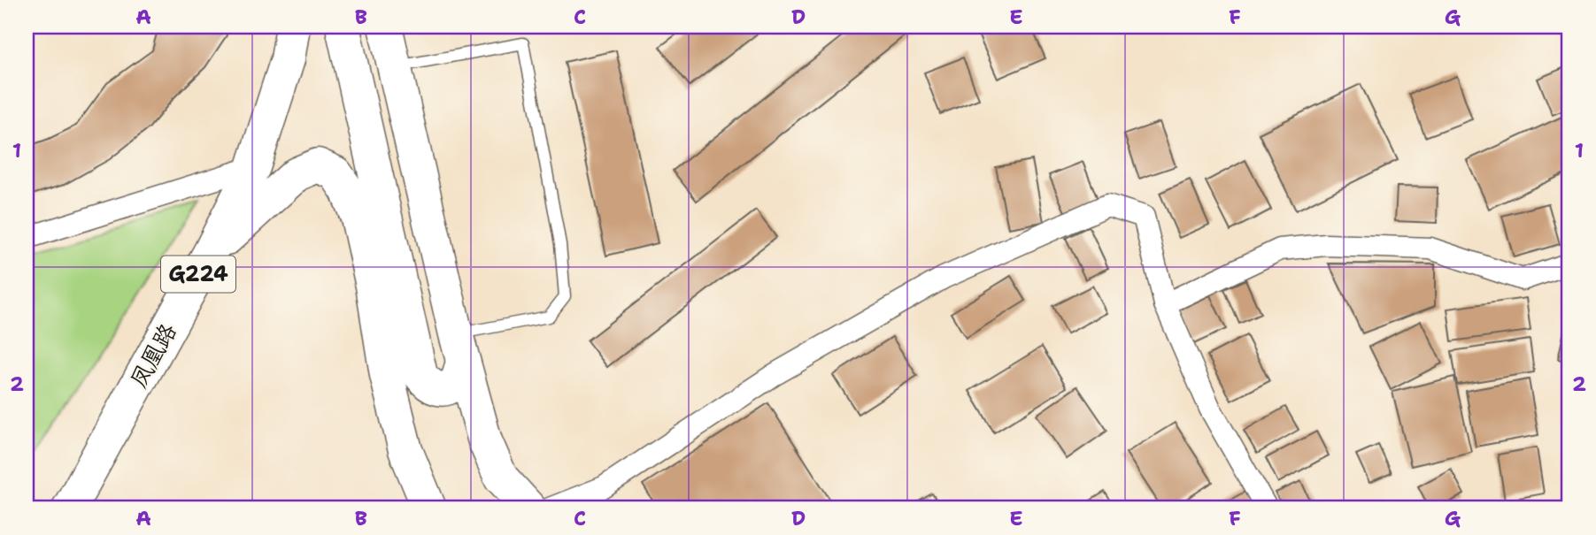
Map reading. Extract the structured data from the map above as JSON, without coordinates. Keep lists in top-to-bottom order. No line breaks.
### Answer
{"streets":{"highway":["G224","凤凰路"]},"grid":{"columns":["A","B","C","D","E","F","G"],"rows":["1","2"]}}
